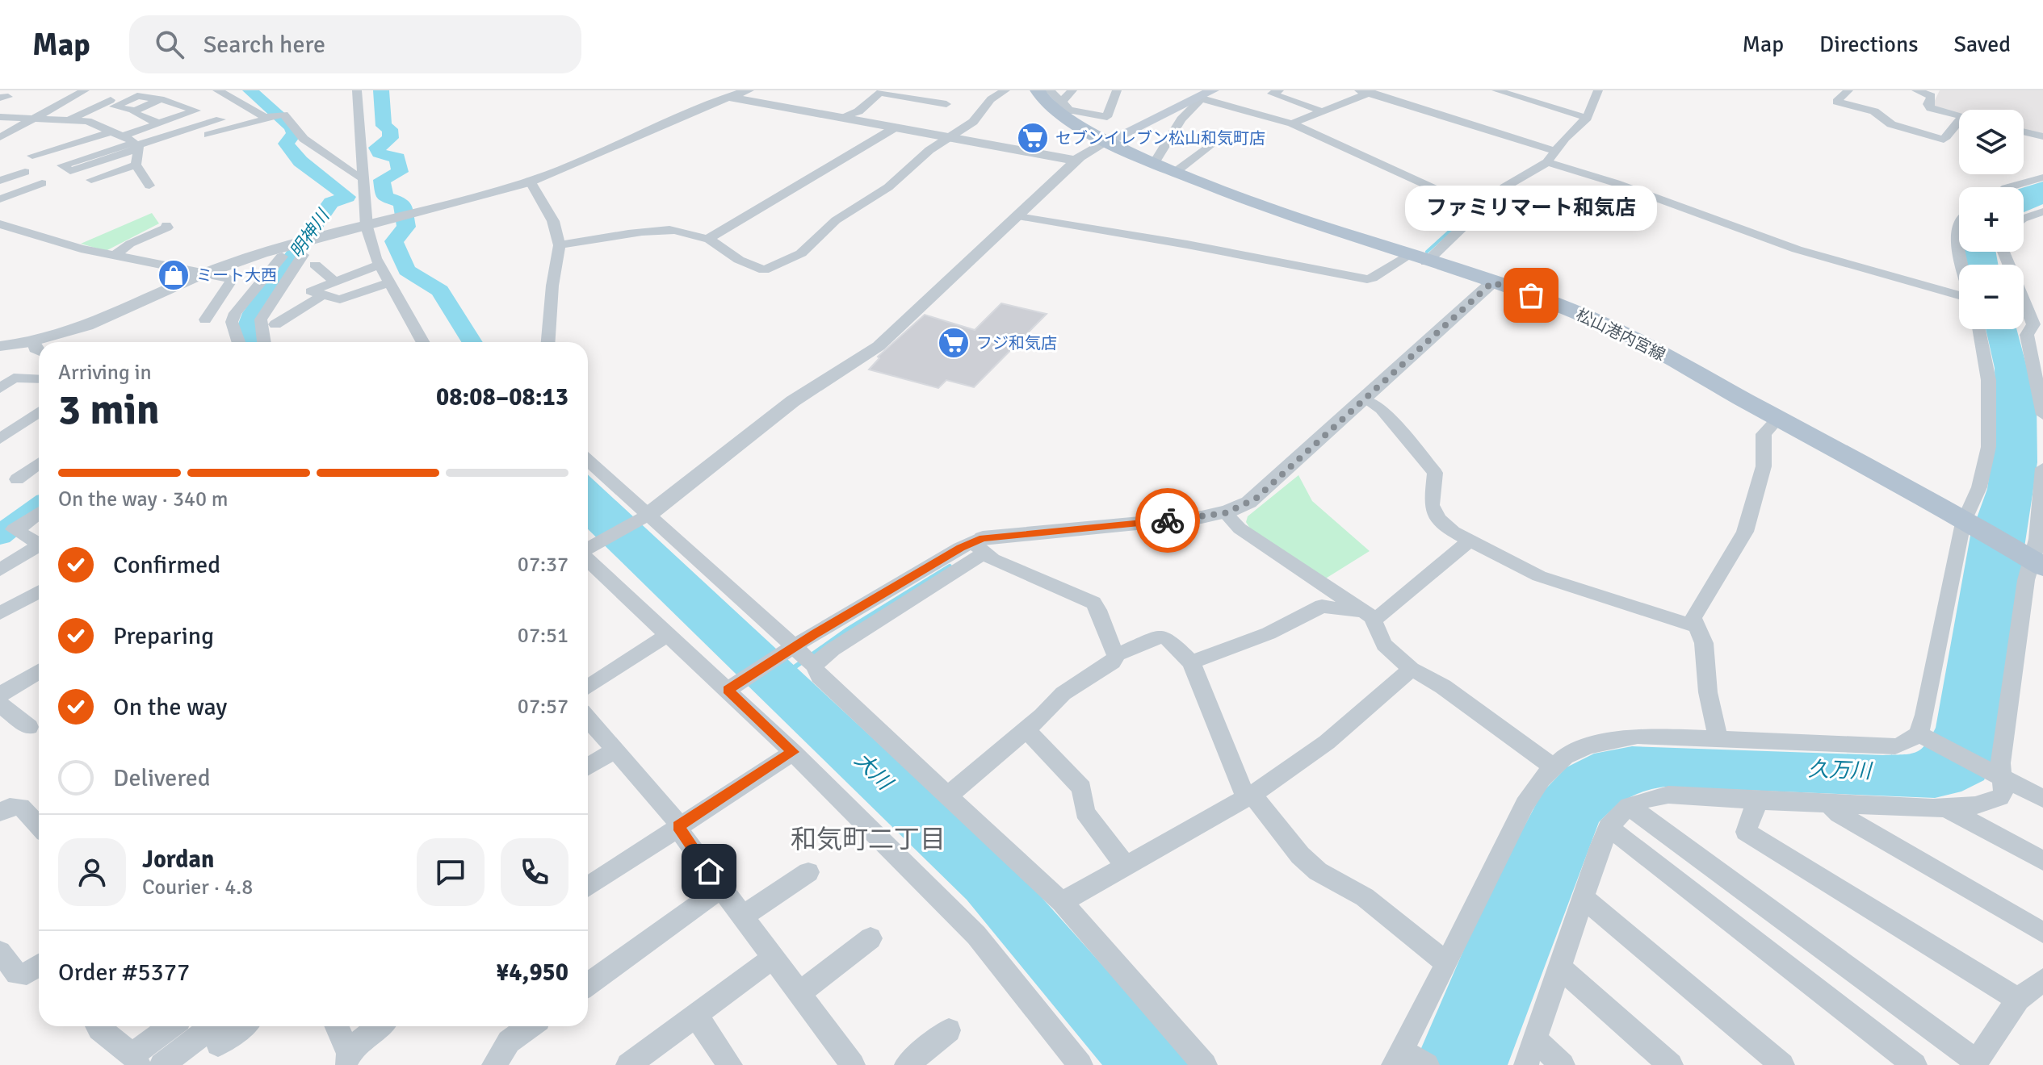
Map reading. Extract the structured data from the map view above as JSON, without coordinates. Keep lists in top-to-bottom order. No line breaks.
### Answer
{"streets":{"main road":["松山港内宮線"]},"districts":["和気町二丁目"],"water":["明神川","久万川","大川"],"places":{"supermarket":["セブンイレブン松山和気町店","フジ和気店"],"shop":["ミート大西"],"other":["ファミリマート和気店"]},"page":{"header":"Map","search":"Search here","nav":["Map","Directions","Saved"],"map_buttons":["+","−"],"bubble":"ファミリマート和気店","heading":["3 min","Arriving in","08:08–08:13"],"panel":["Jordan","Courier · 4.8","Order #5377","¥4,950"],"bar":"On the way · 340 m","list":[["Confirmed","07:37"],["Preparing","07:51"],["On the way","07:57"],"Delivered"]}}
